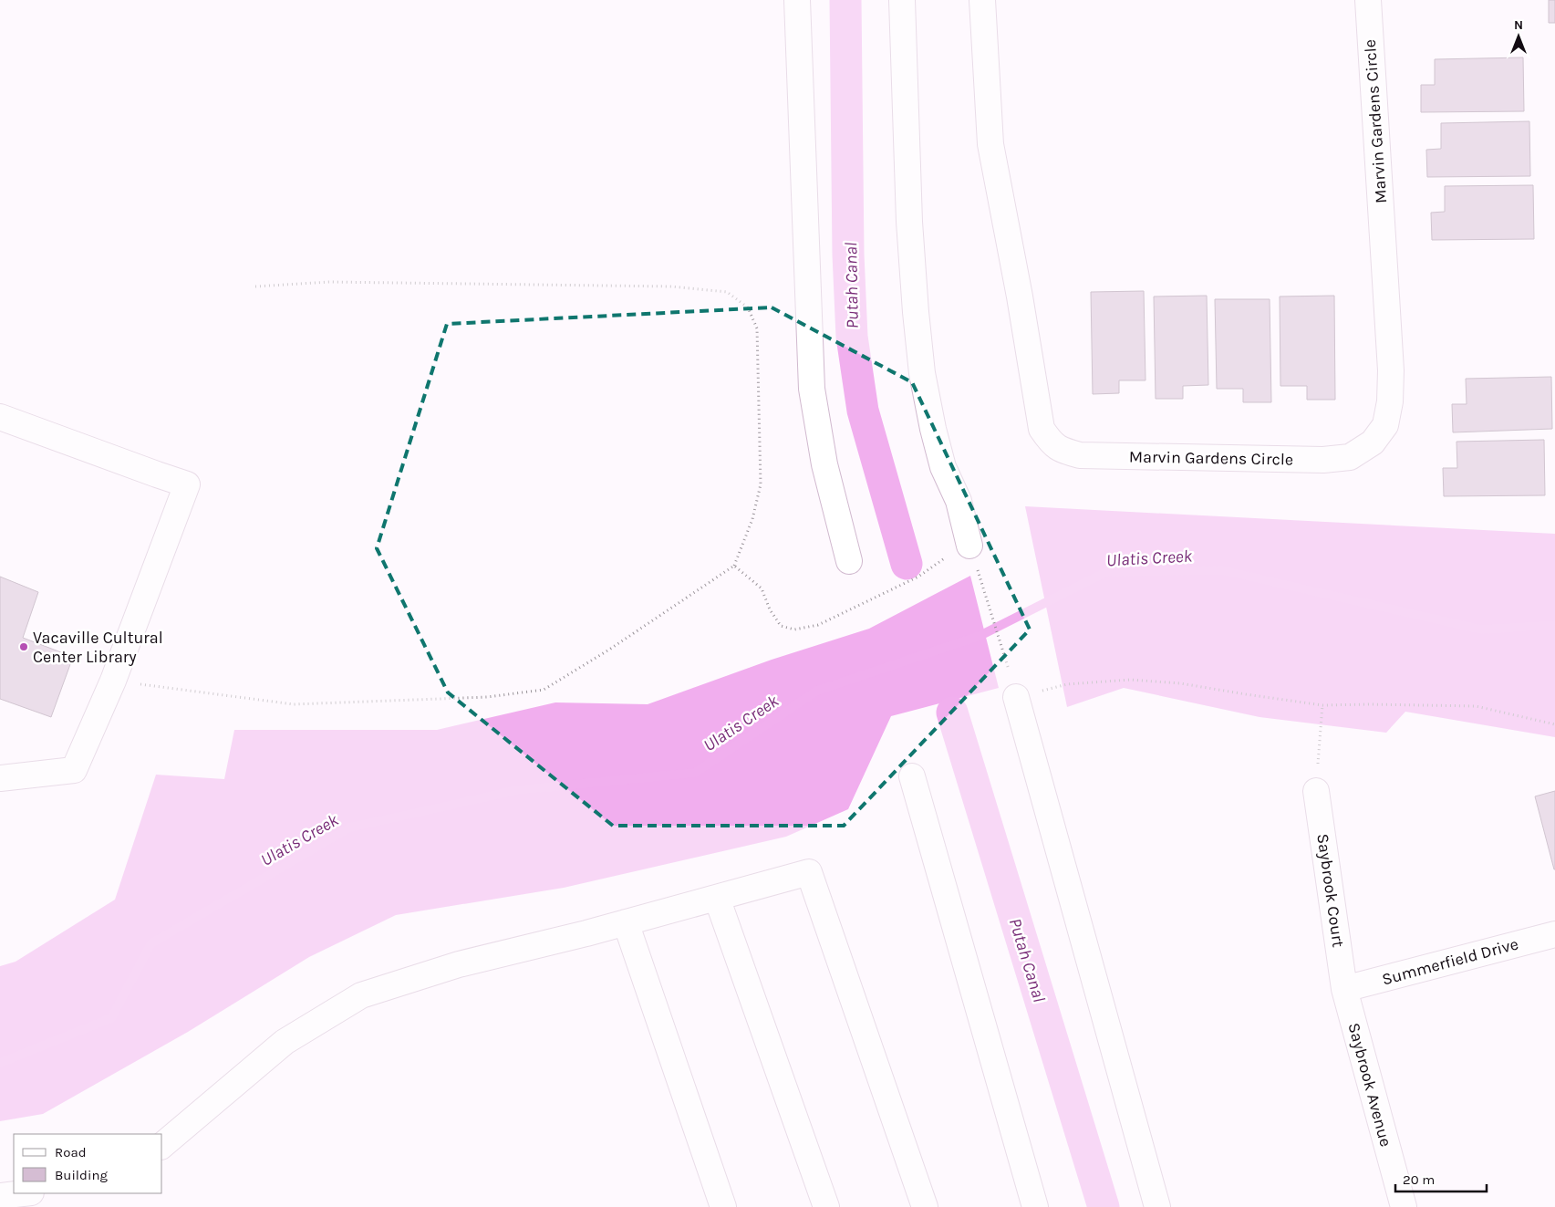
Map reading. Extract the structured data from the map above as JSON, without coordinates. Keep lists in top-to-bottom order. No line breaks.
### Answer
{"streets":{"street":["Marvin Gardens Circle","Saybrook Court","Summerfield Drive","Saybrook Avenue"]},"crossings":[["Saybrook Court","Summerfield Drive"],["Saybrook Court","Saybrook Avenue"],["Summerfield Drive","Saybrook Avenue"]],"water":["Putah Canal","Ulatis Creek"],"places":["Vacaville Cultural Center Library"],"legend":["Road","Building"],"scale_bar":"20 m","north":"top"}
